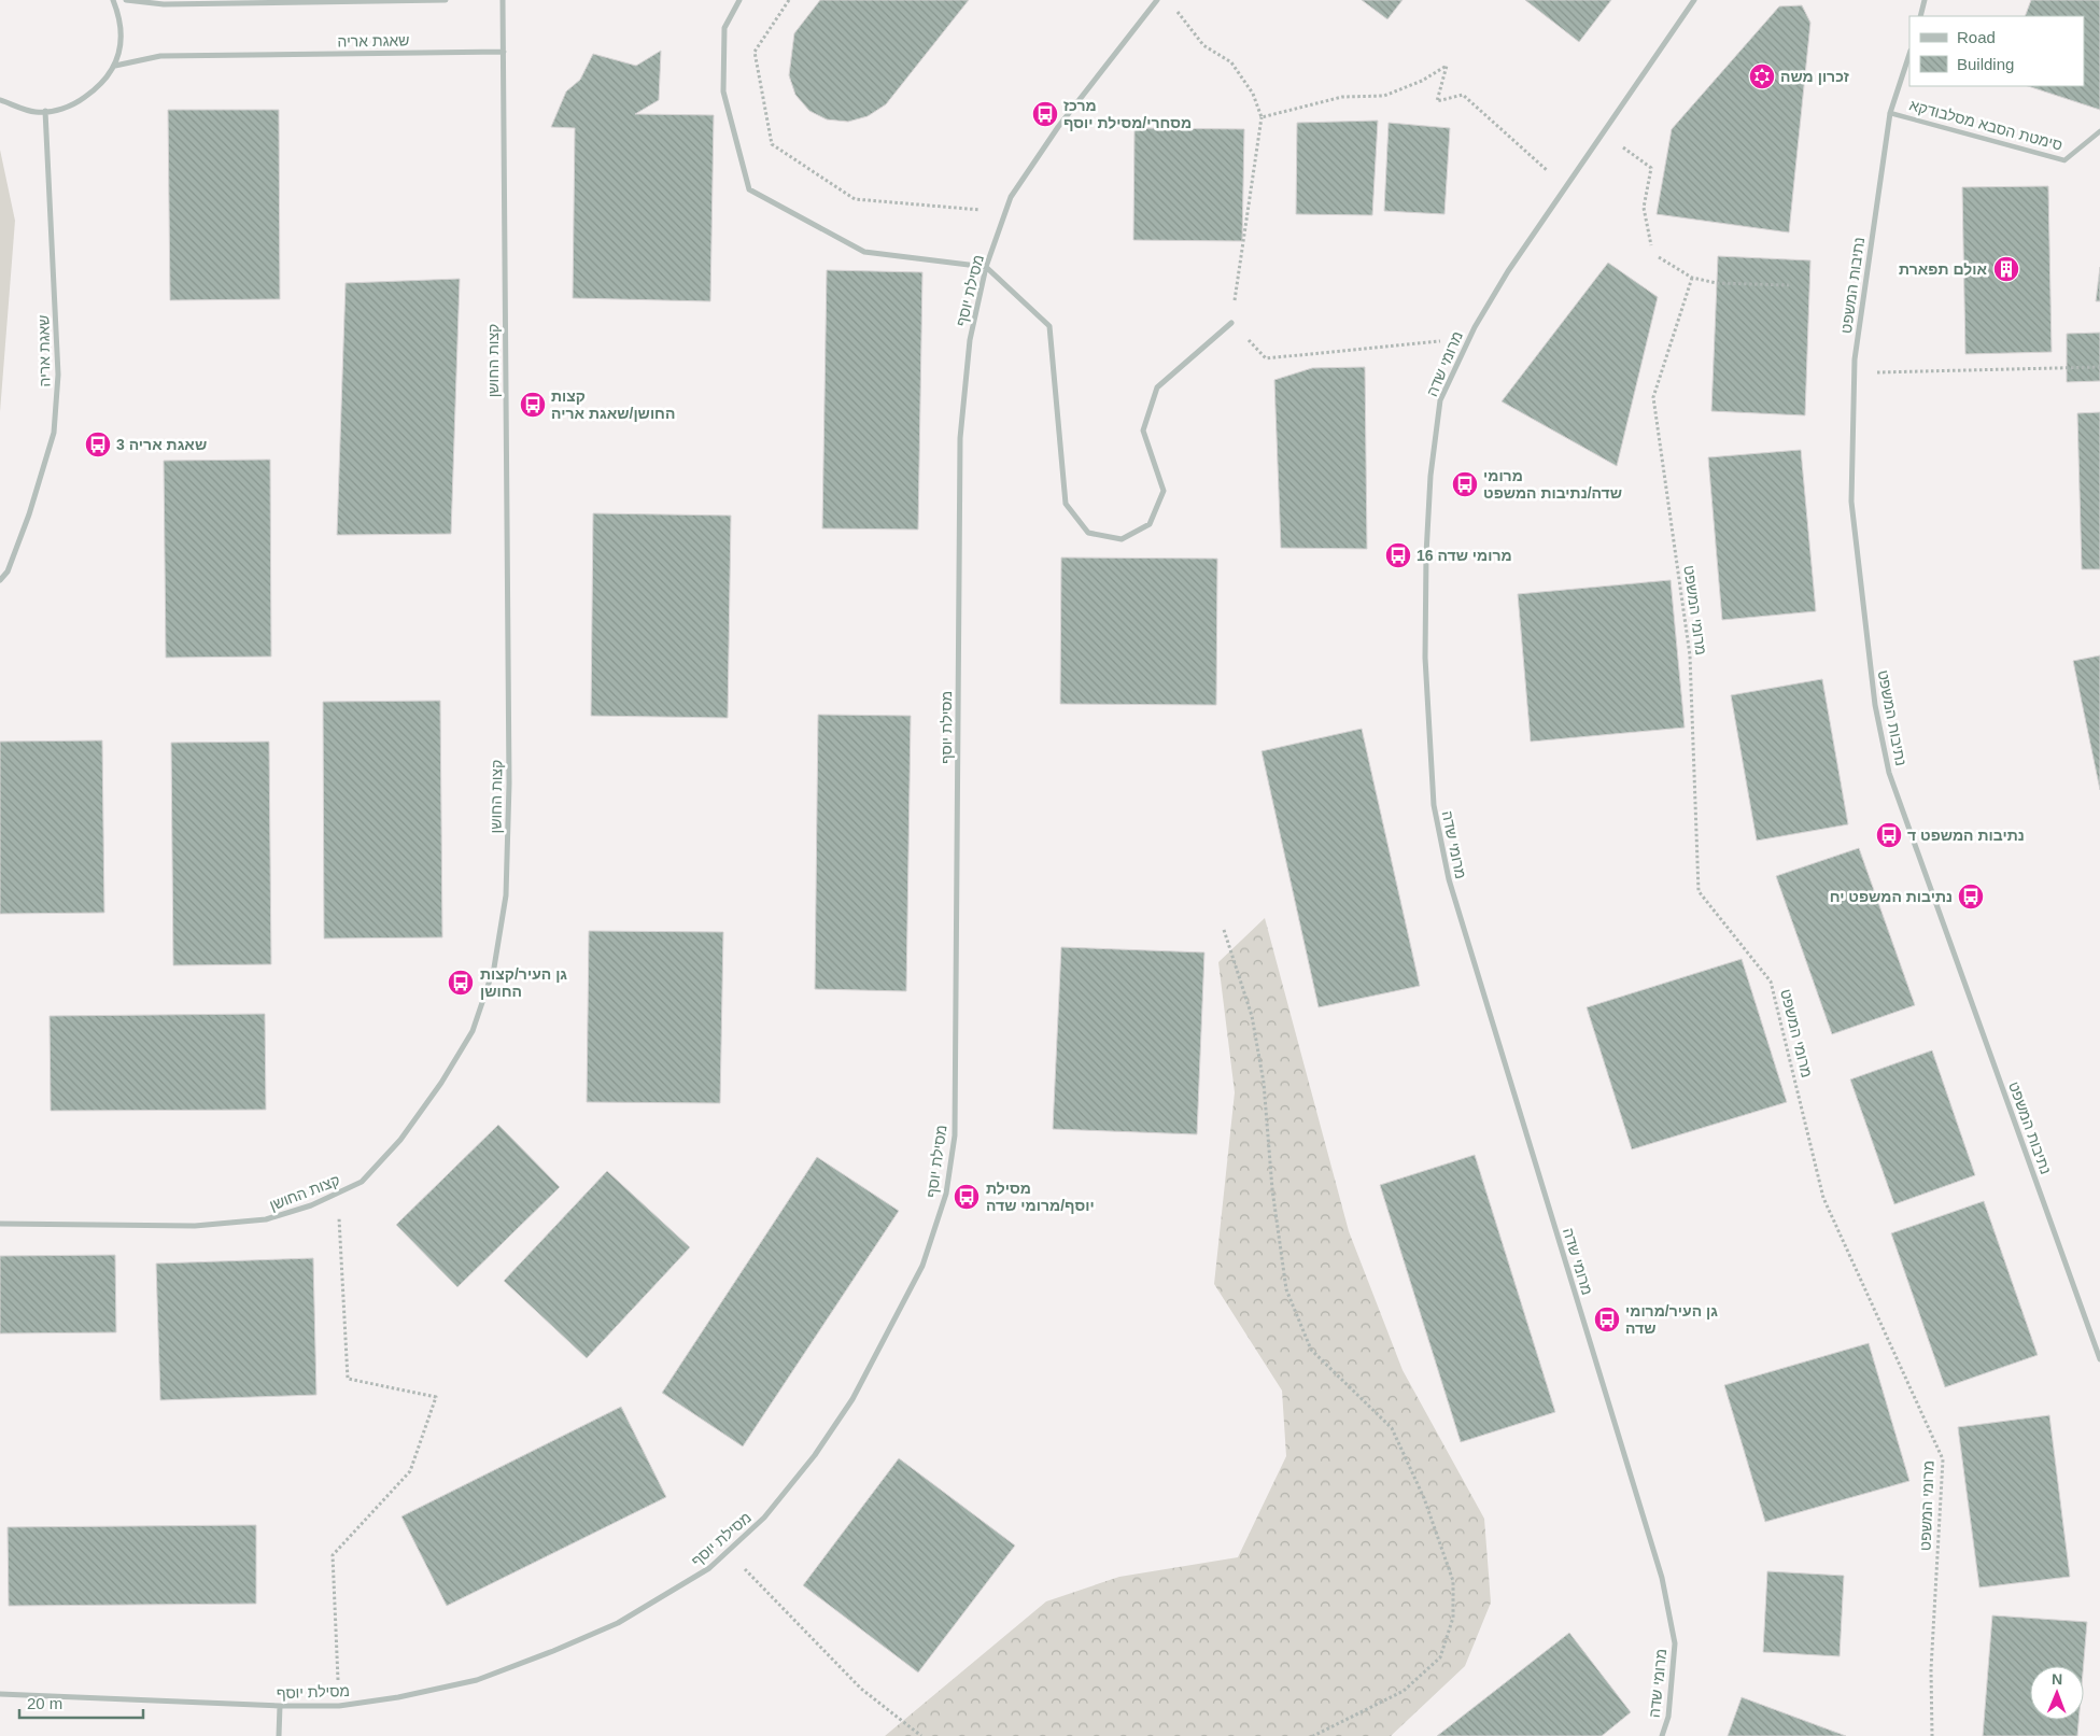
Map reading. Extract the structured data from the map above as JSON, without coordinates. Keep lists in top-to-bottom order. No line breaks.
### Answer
{"streets":{"street":["שאגת אריה","סימטת הסבא מסלבודקא","נתיבות המשפט","מסילת יוסף","קצות החושן","מרומי שדה"],"path":["מרומי המשפט"]},"crossings":[["שאגת אריה","קצות החושן"],["סימטת הסבא מסלבודקא","נתיבות המשפט"]],"places":{"synagogue":["זכרון משה"],"bus stop":["מרכז מסחרי/מסילת יוסף","קצות החושן/שאגת אריה","שאגת אריה 3","מרומי שדה/נתיבות המשפט","מרומי שדה 16","נתיבות המשפט ד","נתיבות המשפט יח","גן העיר/קצות החושן","מסילת יוסף/מרומי שדה","גן העיר/מרומי שדה"],"building":["אולם תפארת"]},"legend":["Road","Building"],"scale_bar":"20 m","north":"top"}
